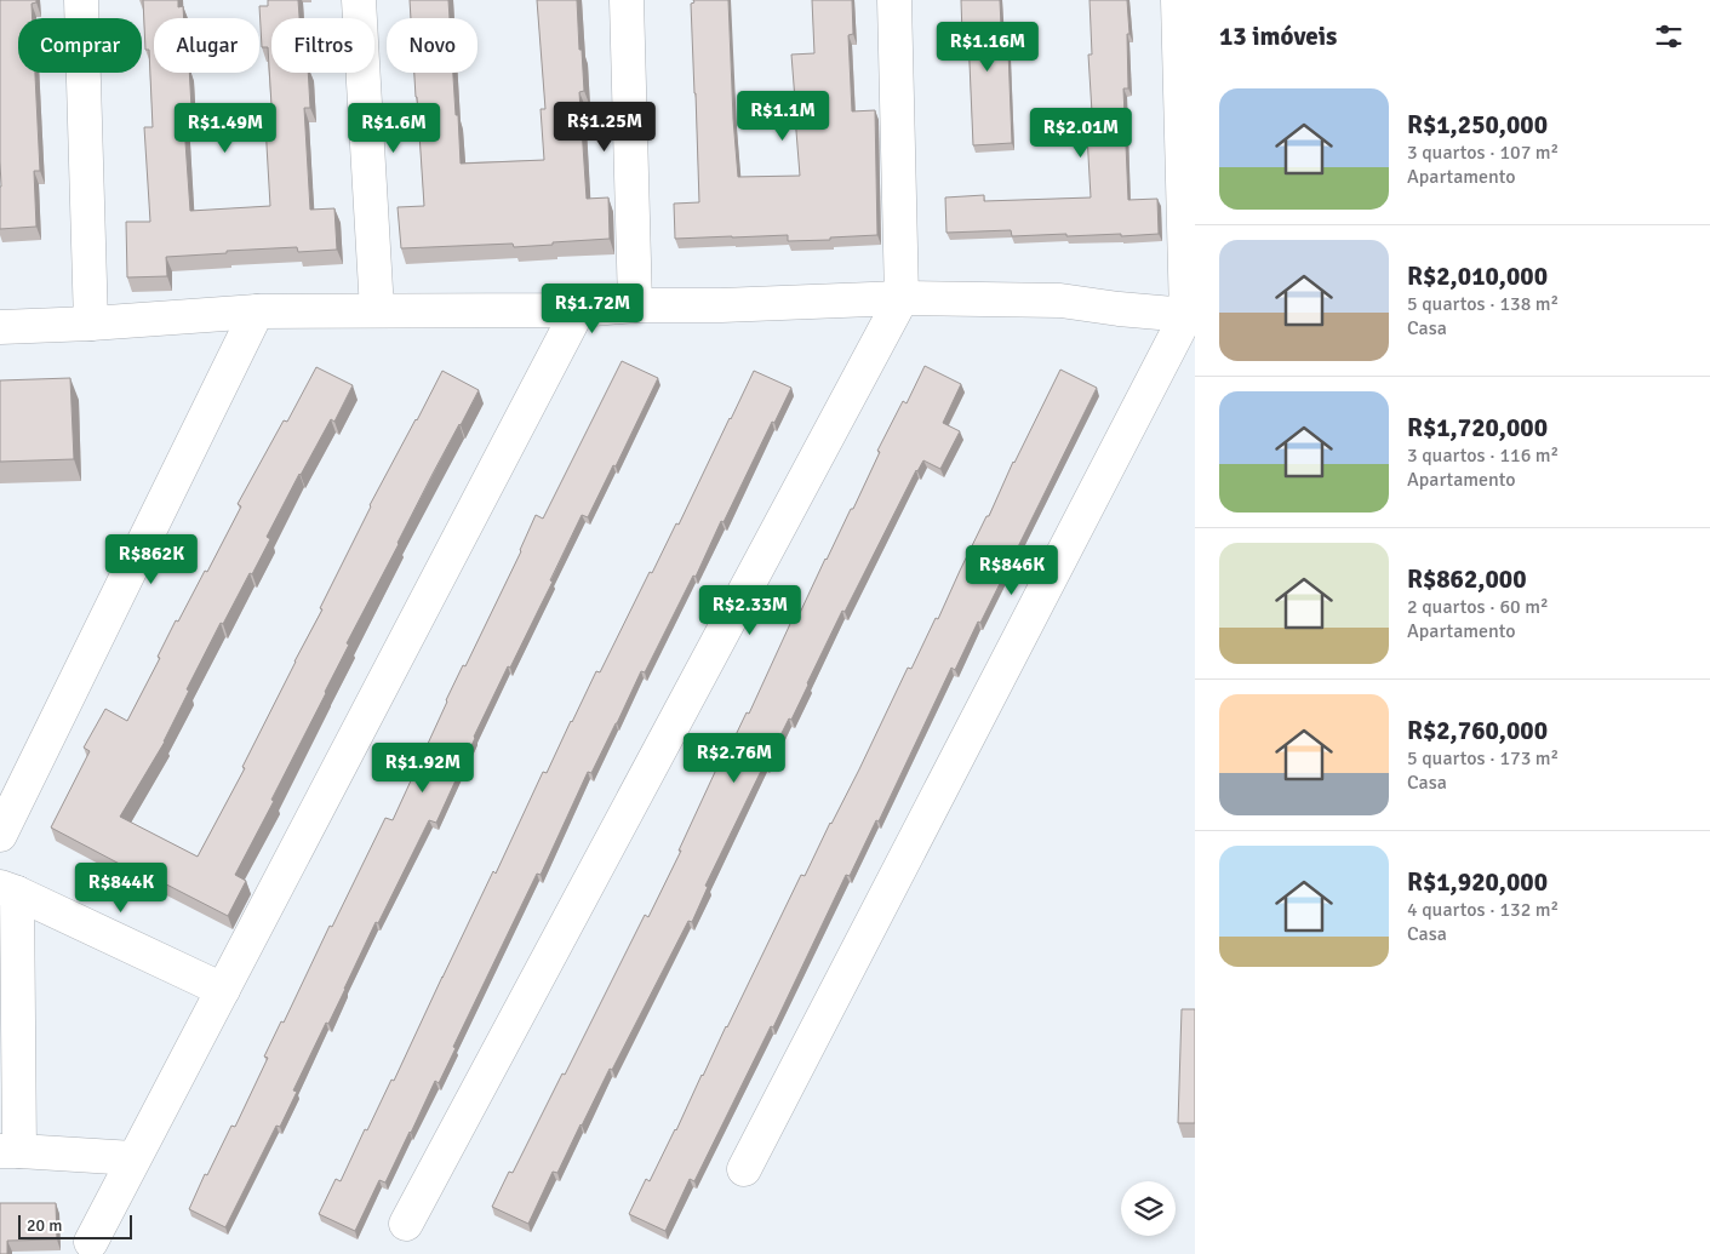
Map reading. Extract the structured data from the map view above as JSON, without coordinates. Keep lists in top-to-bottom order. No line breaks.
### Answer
{"scale_bar":"20 m","page":{"heading":"13 imóveis","chip":["Comprar","Alugar","Filtros","Novo"],"price":["R$1.16M","R$1.1M","R$1.25M","R$1.49M","R$1.6M","R$2.01M","R$1.72M","R$862K","R$846K","R$2.33M","R$2.76M","R$1.92M","R$844K"],"list":[{"name":"R$1,250,000","note":"3 quartos · 107 m² · Apartamento"},{"name":"R$2,010,000","note":"5 quartos · 138 m² · Casa"},{"name":"R$1,720,000","note":"3 quartos · 116 m² · Apartamento"},{"name":"R$862,000","note":"2 quartos · 60 m² · Apartamento"},{"name":"R$2,760,000","note":"5 quartos · 173 m² · Casa"},{"name":"R$1,920,000","note":"4 quartos · 132 m² · Casa"}],"scale":"20 m"}}
